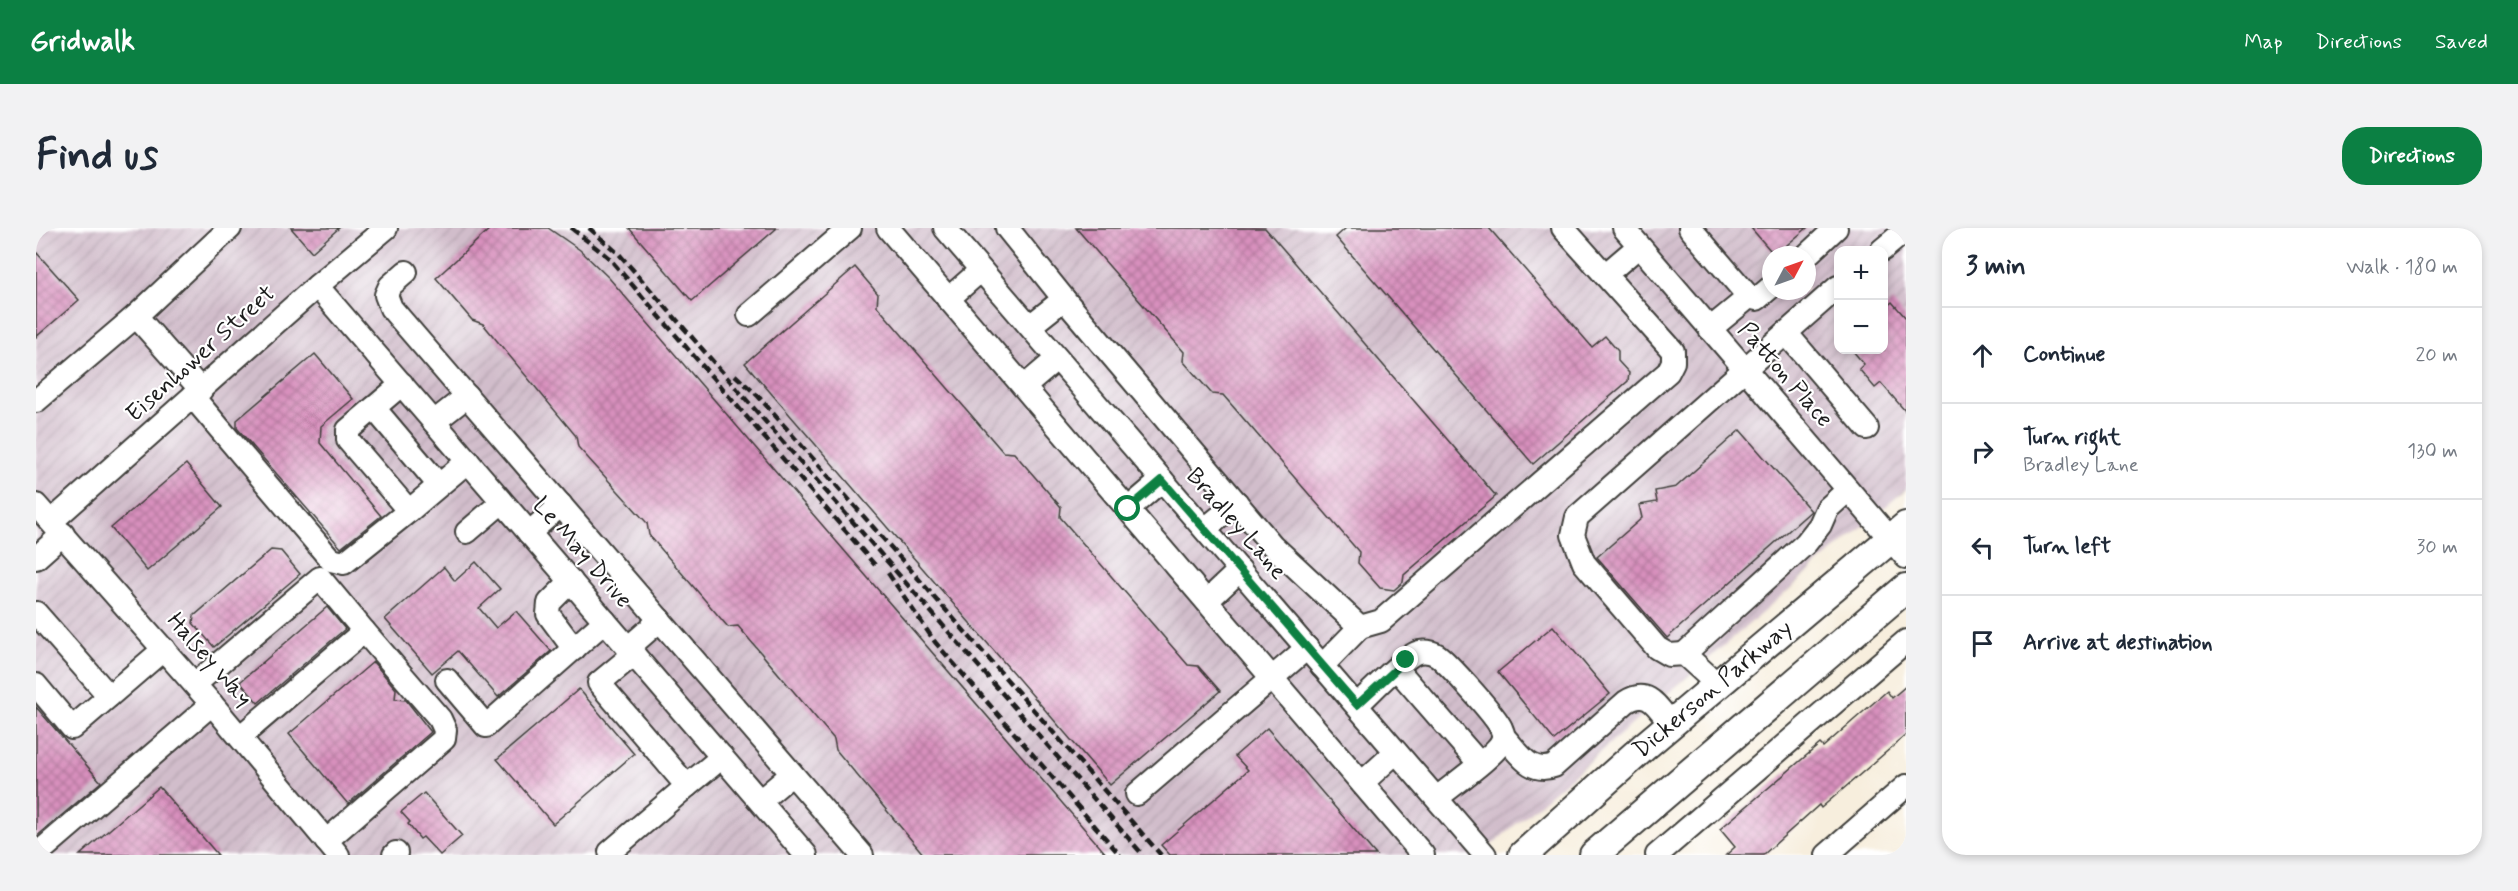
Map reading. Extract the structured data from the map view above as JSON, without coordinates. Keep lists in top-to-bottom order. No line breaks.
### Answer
{"streets":{"main road":["Dickerson Parkway"],"street":["Eisenhower Street","Patton Place","Bradley Lane","Le May Drive","Halsey Way"]},"crossings":[["Eisenhower Street","Le May Drive"],["Eisenhower Street","Halsey Way"],["Patton Place","Dickerson Parkway"]],"north":"top right","page":{"header":"Gridwalk","nav":["Map","Directions","Saved"],"buttons":"Directions","title":"Find us","heading":["3 min","Walk · 180 m"],"map_buttons":["+","−"],"list":[["Continue","20 m"],["Turn right","Bradley Lane","130 m"],["Turn left","30 m"],"Arrive at destination"]}}
